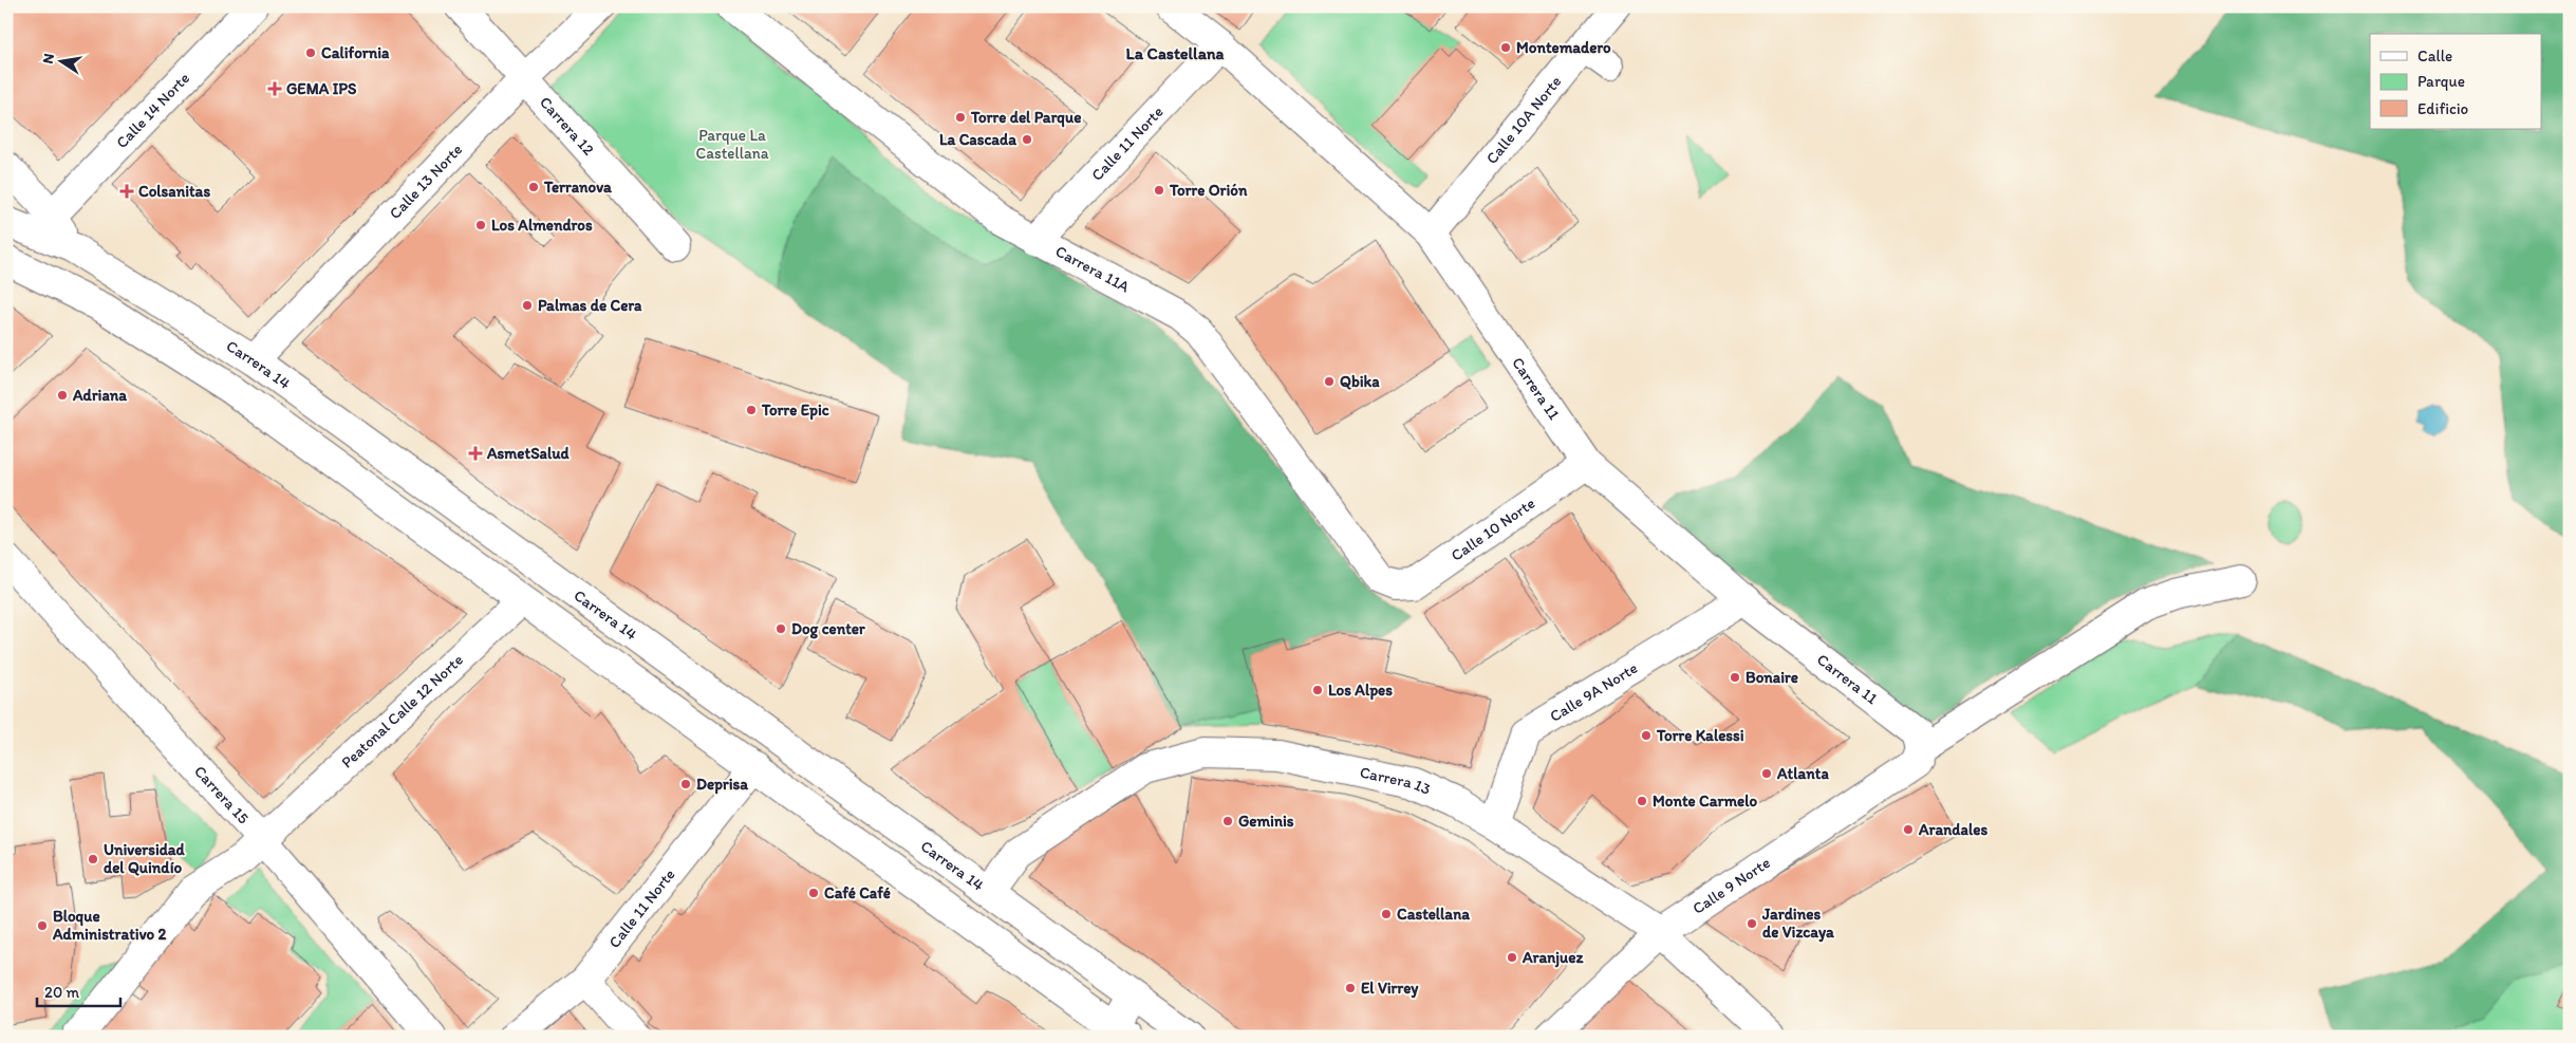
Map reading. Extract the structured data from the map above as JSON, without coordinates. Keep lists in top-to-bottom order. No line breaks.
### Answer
{"streets":{"street":["Calle 14 Norte","Calle 10A Norte","Carrera 12","Calle 11 Norte","Calle 13 Norte","Carrera 11A","Carrera 14","Carrera 11","Calle 10 Norte","Calle 9A Norte","Peatonal Calle 12 Norte","Carrera 13","Carrera 15","Calle 9 Norte"]},"crossings":[["Calle 10A Norte","Carrera 11"],["Carrera 12","Calle 13 Norte"],["Calle 11 Norte","Carrera 11A"],["Calle 11 Norte","Carrera 11"],["Calle 13 Norte","Carrera 14"],["Carrera 11A","Calle 10 Norte"],["Carrera 14","Carrera 13"],["Carrera 11","Calle 10 Norte"],["Carrera 11","Calle 9A Norte"],["Carrera 11","Calle 9 Norte"],["Calle 9A Norte","Carrera 13"],["Peatonal Calle 12 Norte","Carrera 15"],["Carrera 13","Calle 9 Norte"]],"districts":["La Castellana"],"parks":["Parque La Castellana"],"places":{"other":["Montemadero","California","Torre del Parque","La Cascada","Terranova","Torre Orión","Los Almendros","Palmas de Cera","Qbika","Adriana","Torre Epic","Dog center","Bonaire","Los Alpes","Torre Kalessi","Atlanta","Deprisa","Monte Carmelo","Geminis","Arandales","Universidad del Quindío","Café Café","Castellana","Jardines de Vizcaya","Bloque Administrativo 2","Aranjuez","El Virrey"],"health":["GEMA IPS","Colsanitas","AsmetSalud"]},"legend":["Calle","Parque","Edificio"],"scale_bar":"20 m","north":"left"}
